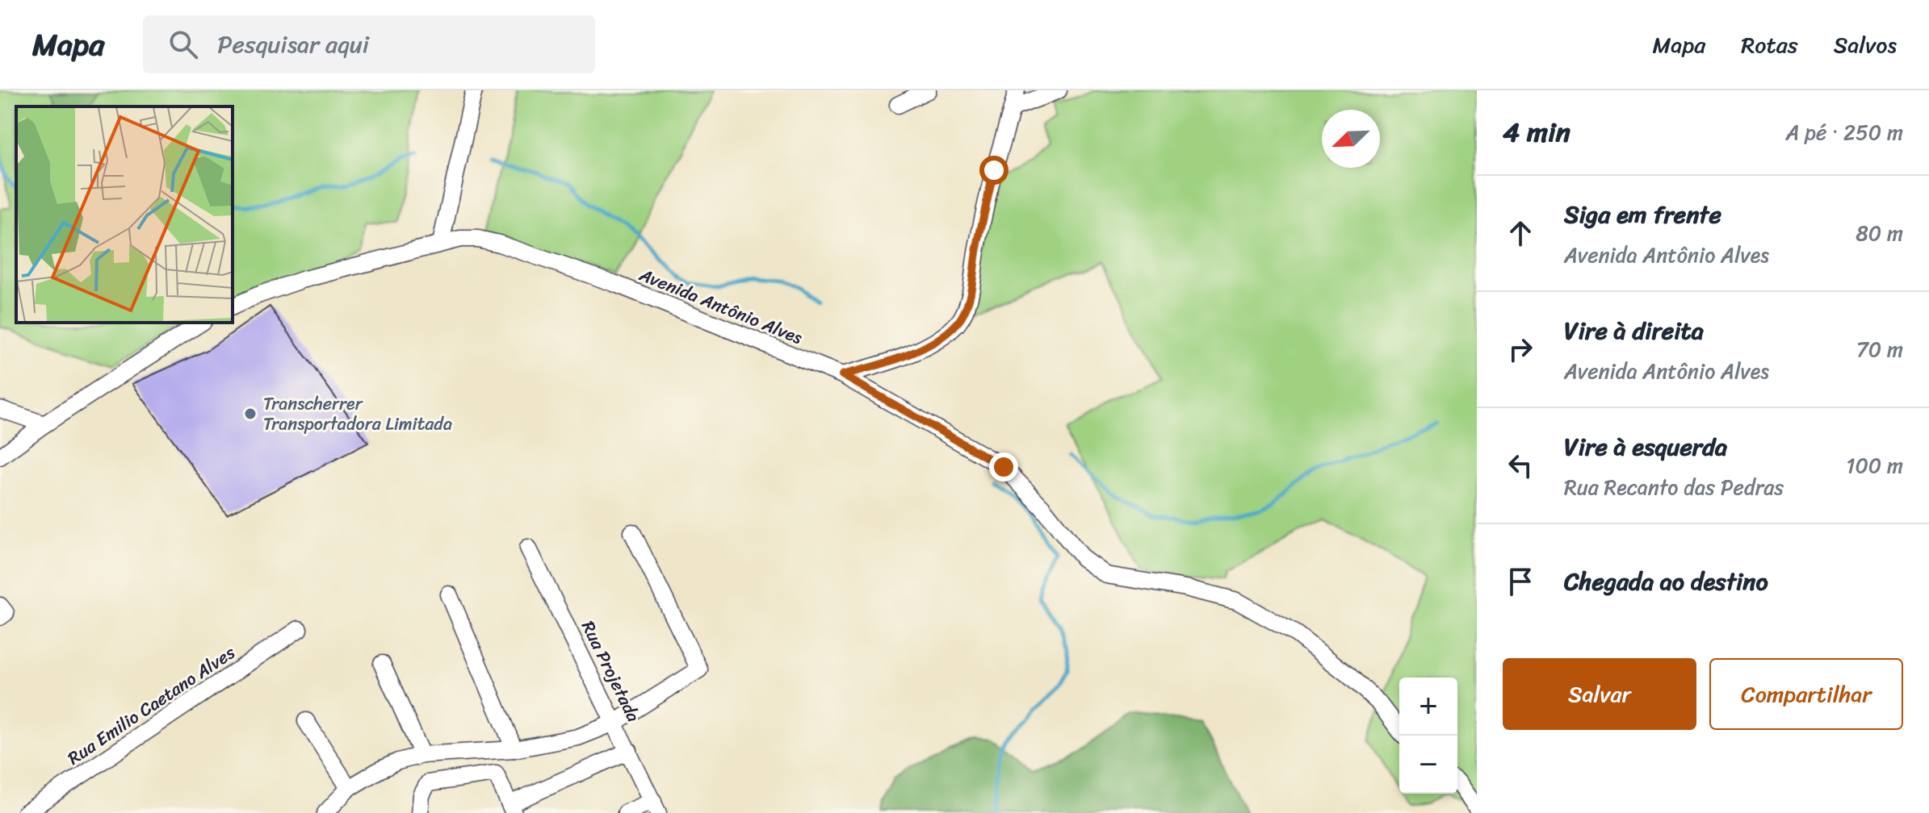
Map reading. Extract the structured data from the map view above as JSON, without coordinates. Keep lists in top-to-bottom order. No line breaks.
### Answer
{"streets":{"street":["Avenida Antônio Alves","Rua Projetada","Rua Emilio Caetano Alves"]},"places":["Transcherrer Transportadora Limitada"],"north":"bottom left","page":{"header":"Mapa","search":"Pesquisar aqui","nav":["Mapa","Rotas","Salvos"],"heading":["4 min","A pé · 250 m"],"list":[["Siga em frente","Avenida Antônio Alves","80 m"],["Vire à direita","Avenida Antônio Alves","70 m"],["Vire à esquerda","Rua Recanto das Pedras","100 m"],"Chegada ao destino"],"buttons":["Salvar","Compartilhar"],"map_buttons":["+","−"]}}
